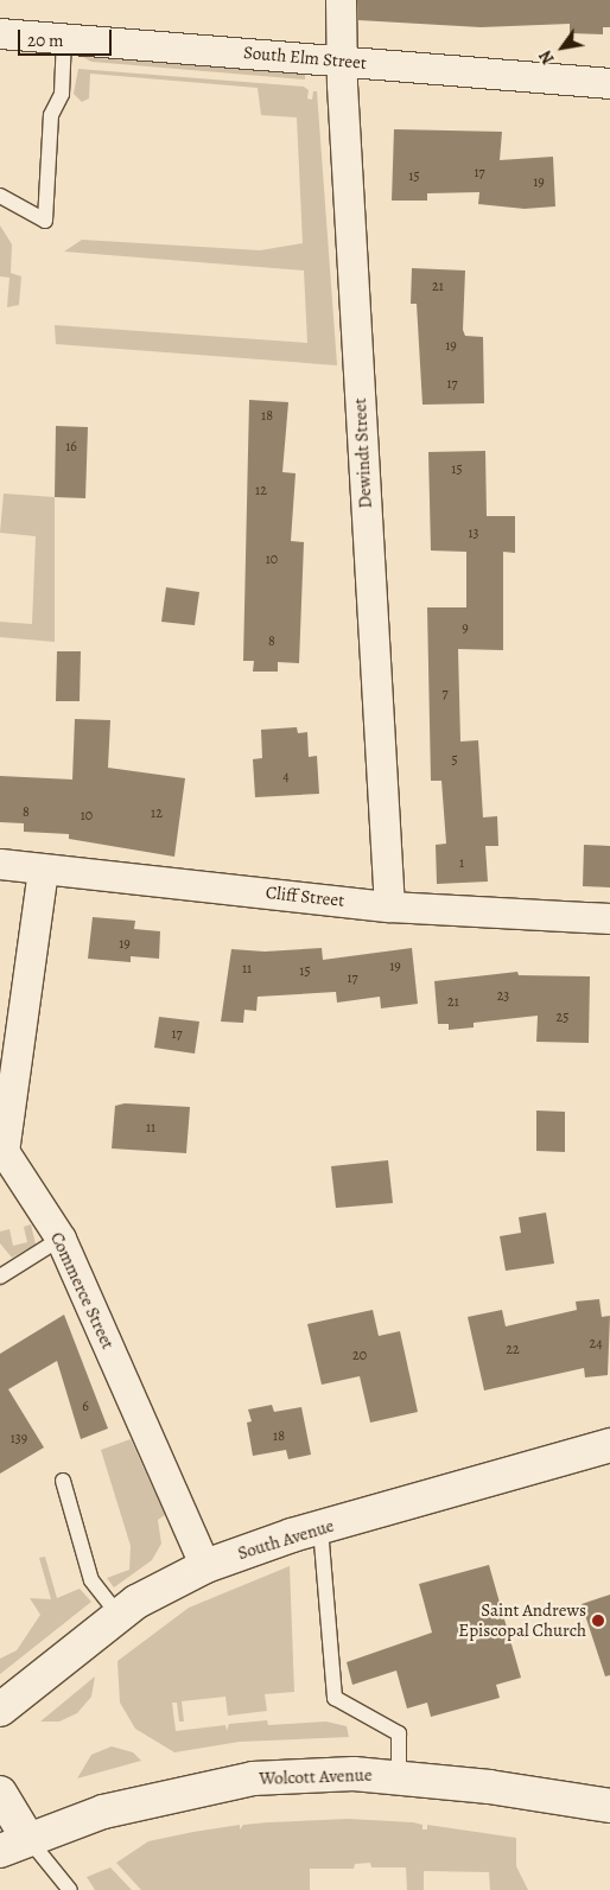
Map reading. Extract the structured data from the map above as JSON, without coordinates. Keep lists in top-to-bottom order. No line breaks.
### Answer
{"streets":{"street":["South Elm Street","Dewindt Street","Cliff Street","Commerce Street","South Avenue","Wolcott Avenue"]},"crossings":[["South Elm Street","Dewindt Street"],["Dewindt Street","Cliff Street"],["Cliff Street","Commerce Street"],["Commerce Street","South Avenue"]],"places":["Saint Andrews Episcopal Church"],"house_numbers":["17","15","19","21","19","17","18","16","15","12","13","10","9","8","7","5","4","8","12","10","1","19","19","11","15","17","23","21","25","17","11","24","22","20","6","18","139"],"scale_bar":"20 m","north":"bottom left"}
